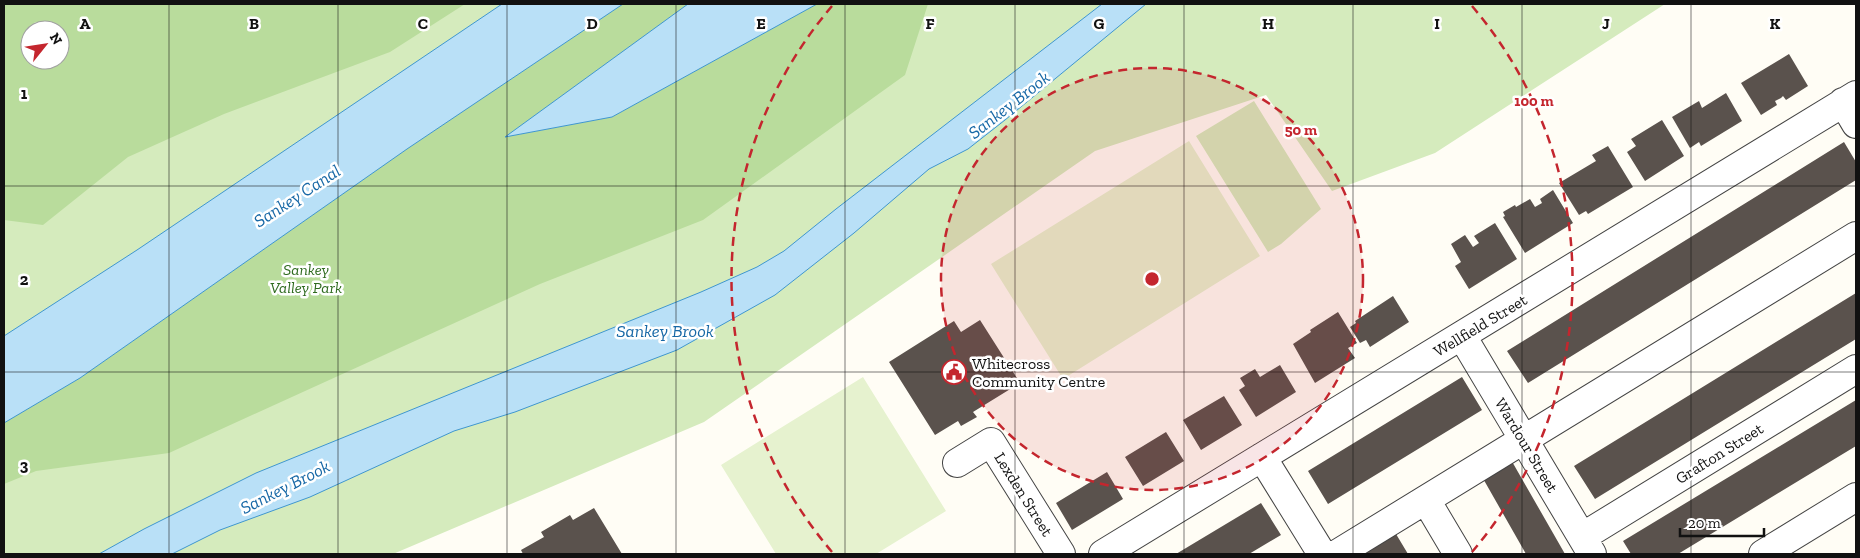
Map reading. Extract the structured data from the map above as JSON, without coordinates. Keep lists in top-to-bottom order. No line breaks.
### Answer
{"streets":{"street":["Wellfield Street","Wardour Street","Grafton Street","Lexden Street"]},"crossings":[["Wellfield Street","Wardour Street"],["Wardour Street","Grafton Street"]],"water":["Sankey Brook","Sankey Canal"],"parks":["Sankey Valley Park"],"places":{"public building":["Whitecross Community Centre"]},"scale_bar":"20 m","north":"top right","grid":{"columns":["A","B","C","D","E","F","G","H","I","J","K"],"rows":["1","2","3"]},"rings":["100 m","50 m"]}
